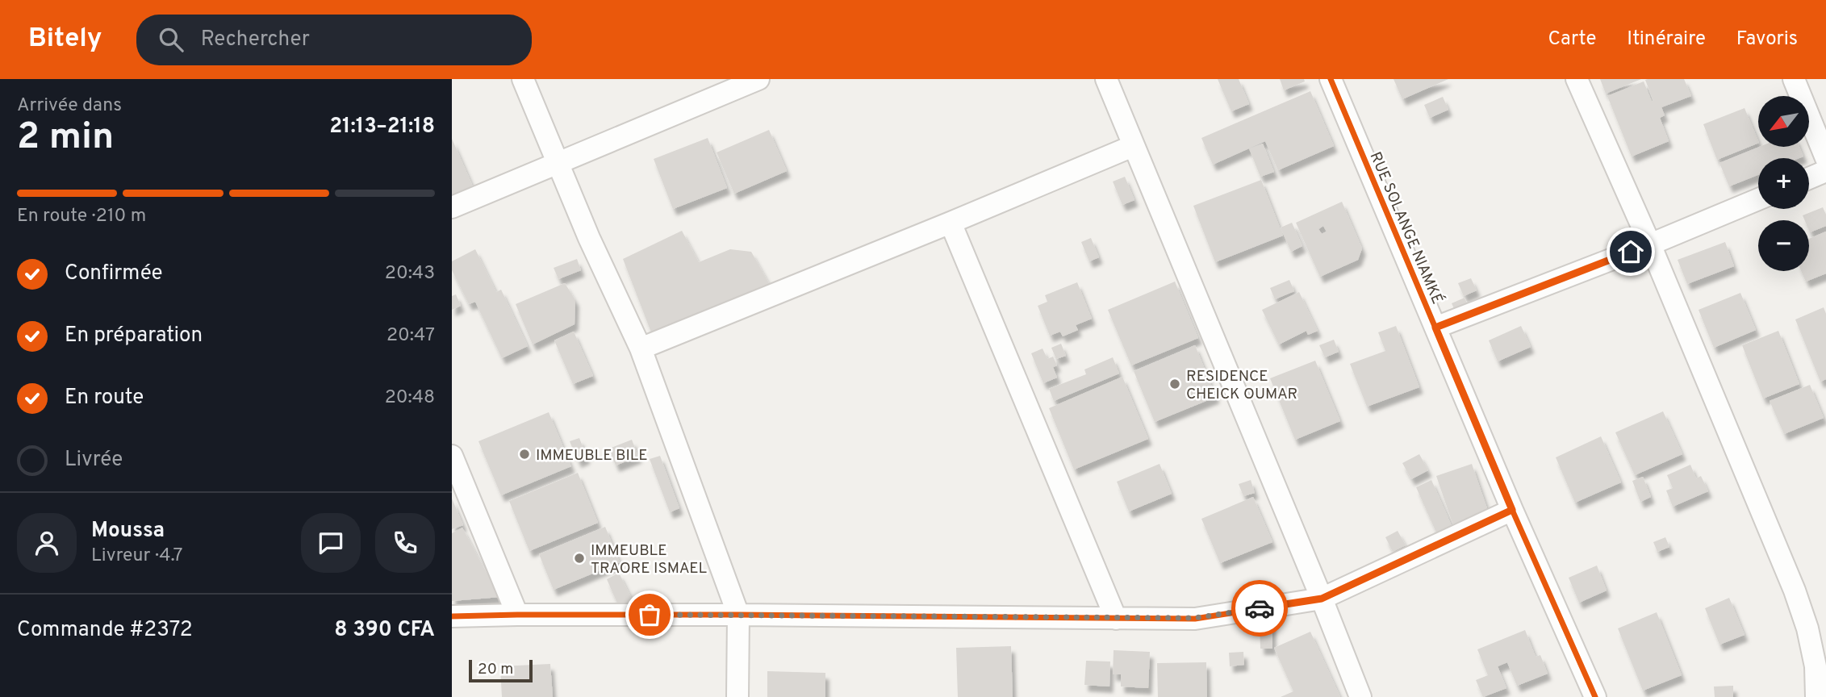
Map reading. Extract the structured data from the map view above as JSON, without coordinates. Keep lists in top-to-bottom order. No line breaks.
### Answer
{"streets":{"street":["RUE SOLANGE NIAMKÉ"]},"places":["RESIDENCE CHEICK OUMAR","IMMEUBLE BILE","IMMEUBLE TRAORE ISMAEL"],"scale_bar":"20 m","north":"bottom left","page":{"header":"Bitely","search":"Rechercher","nav":["Carte","Itinéraire","Favoris"],"heading":["2 min","Arrivée dans","21:13–21:18"],"panel":["Moussa","Livreur · 4.7","Commande #2372","8 390 CFA"],"map_buttons":["+","−"],"bar":"En route · 210 m","list":[["Confirmée","20:43"],["En préparation","20:47"],["En route","20:48"],"Livrée"],"scale":"20 m"}}
